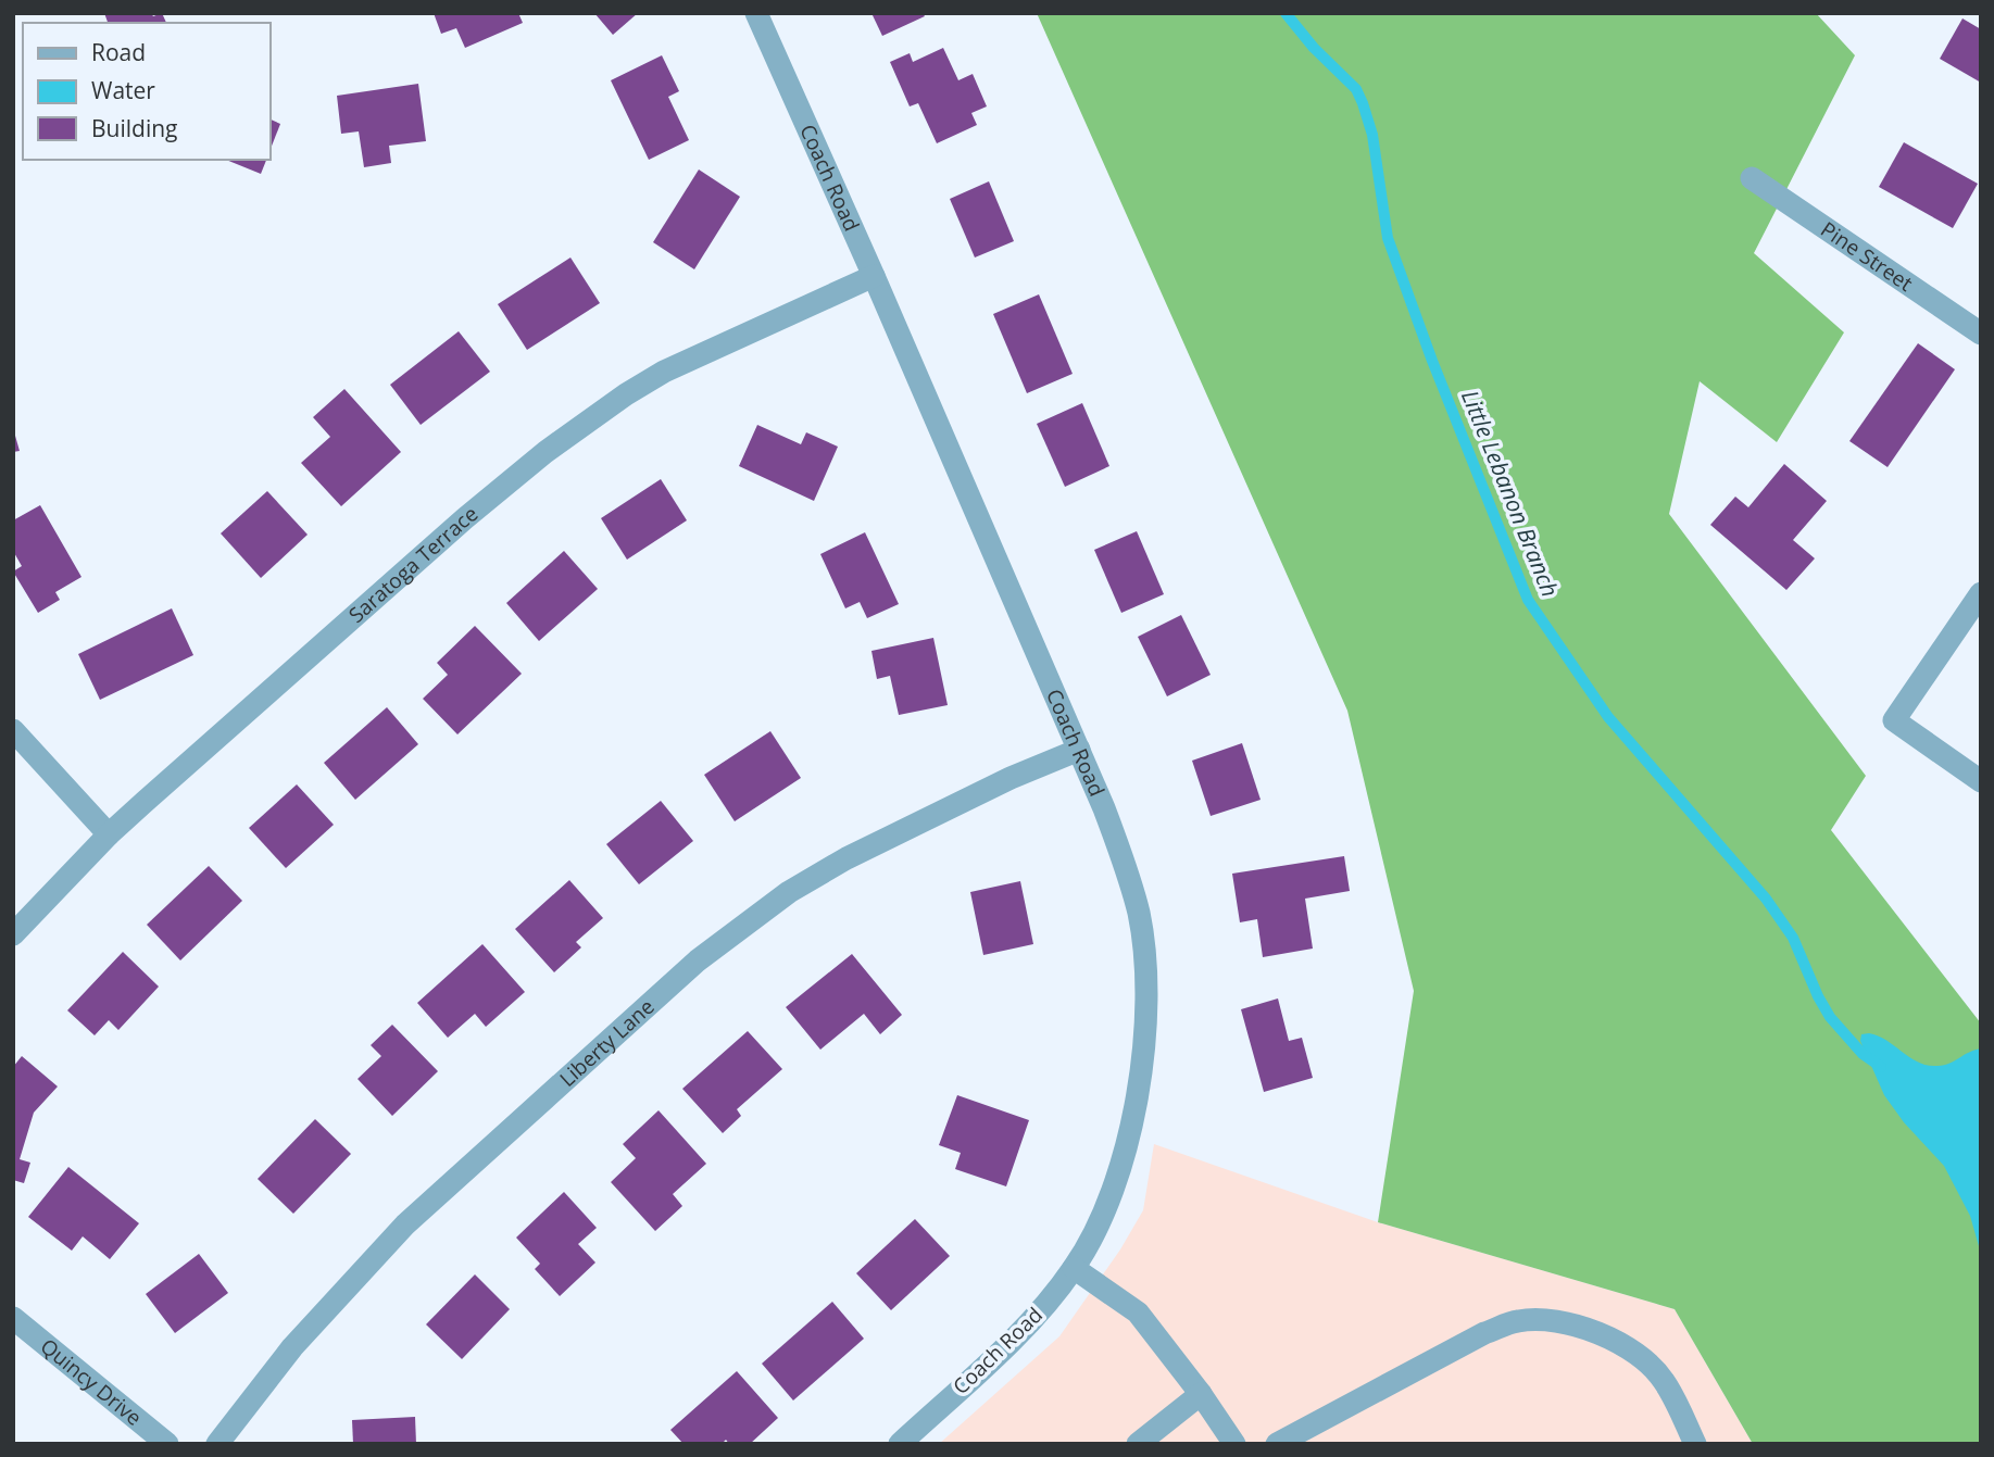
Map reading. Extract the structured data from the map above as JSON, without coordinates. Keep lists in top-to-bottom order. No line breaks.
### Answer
{"streets":{"street":["Coach Road","Pine Street","Saratoga Terrace","Liberty Lane","Quincy Drive"]},"crossings":[["Coach Road","Saratoga Terrace"],["Coach Road","Liberty Lane"]],"water":["Little Lebanon Branch"],"legend":["Road","Water","Building"]}
